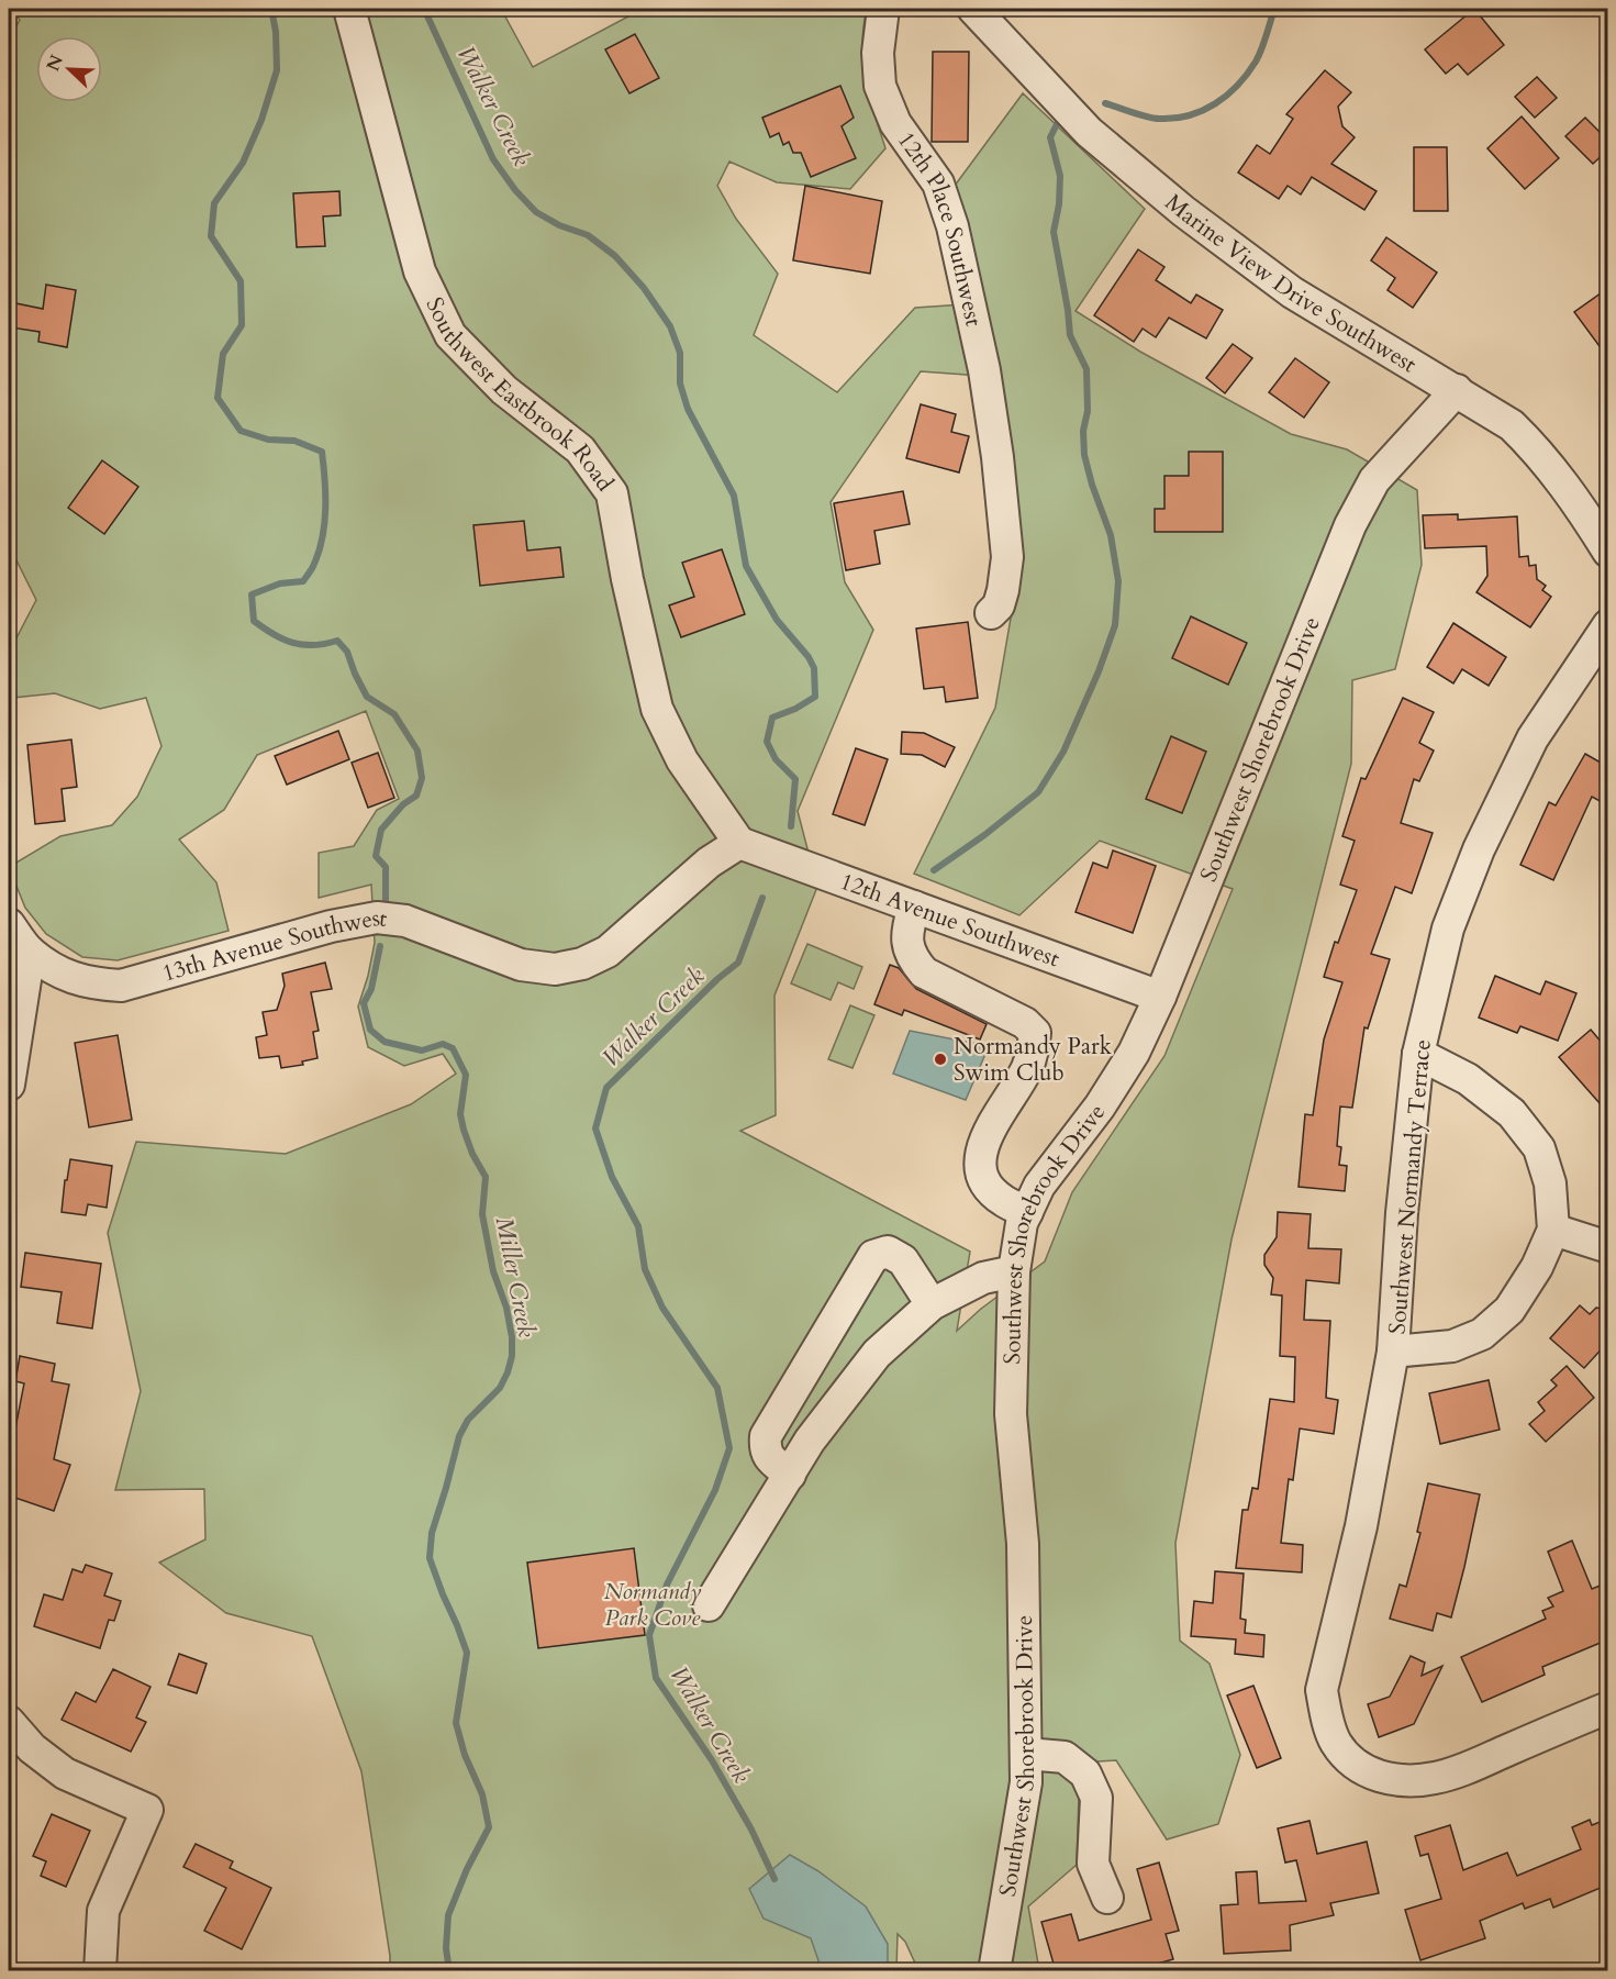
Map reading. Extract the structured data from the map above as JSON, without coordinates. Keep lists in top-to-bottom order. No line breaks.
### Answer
{"streets":{"street":["12th Place Southwest","Marine View Drive Southwest","Southwest Eastbrook Road","Southwest Shorebrook Drive","12th Avenue Southwest","13th Avenue Southwest","Southwest Normandy Terrace"]},"crossings":[["Marine View Drive Southwest","Southwest Shorebrook Drive"],["Southwest Eastbrook Road","12th Avenue Southwest"],["Southwest Eastbrook Road","13th Avenue Southwest"],["Southwest Shorebrook Drive","12th Avenue Southwest"],["12th Avenue Southwest","13th Avenue Southwest"]],"water":["Walker Creek","Miller Creek"],"parks":["Normandy Park Cove"],"places":["Normandy Park Swim Club"],"north":"top left"}
